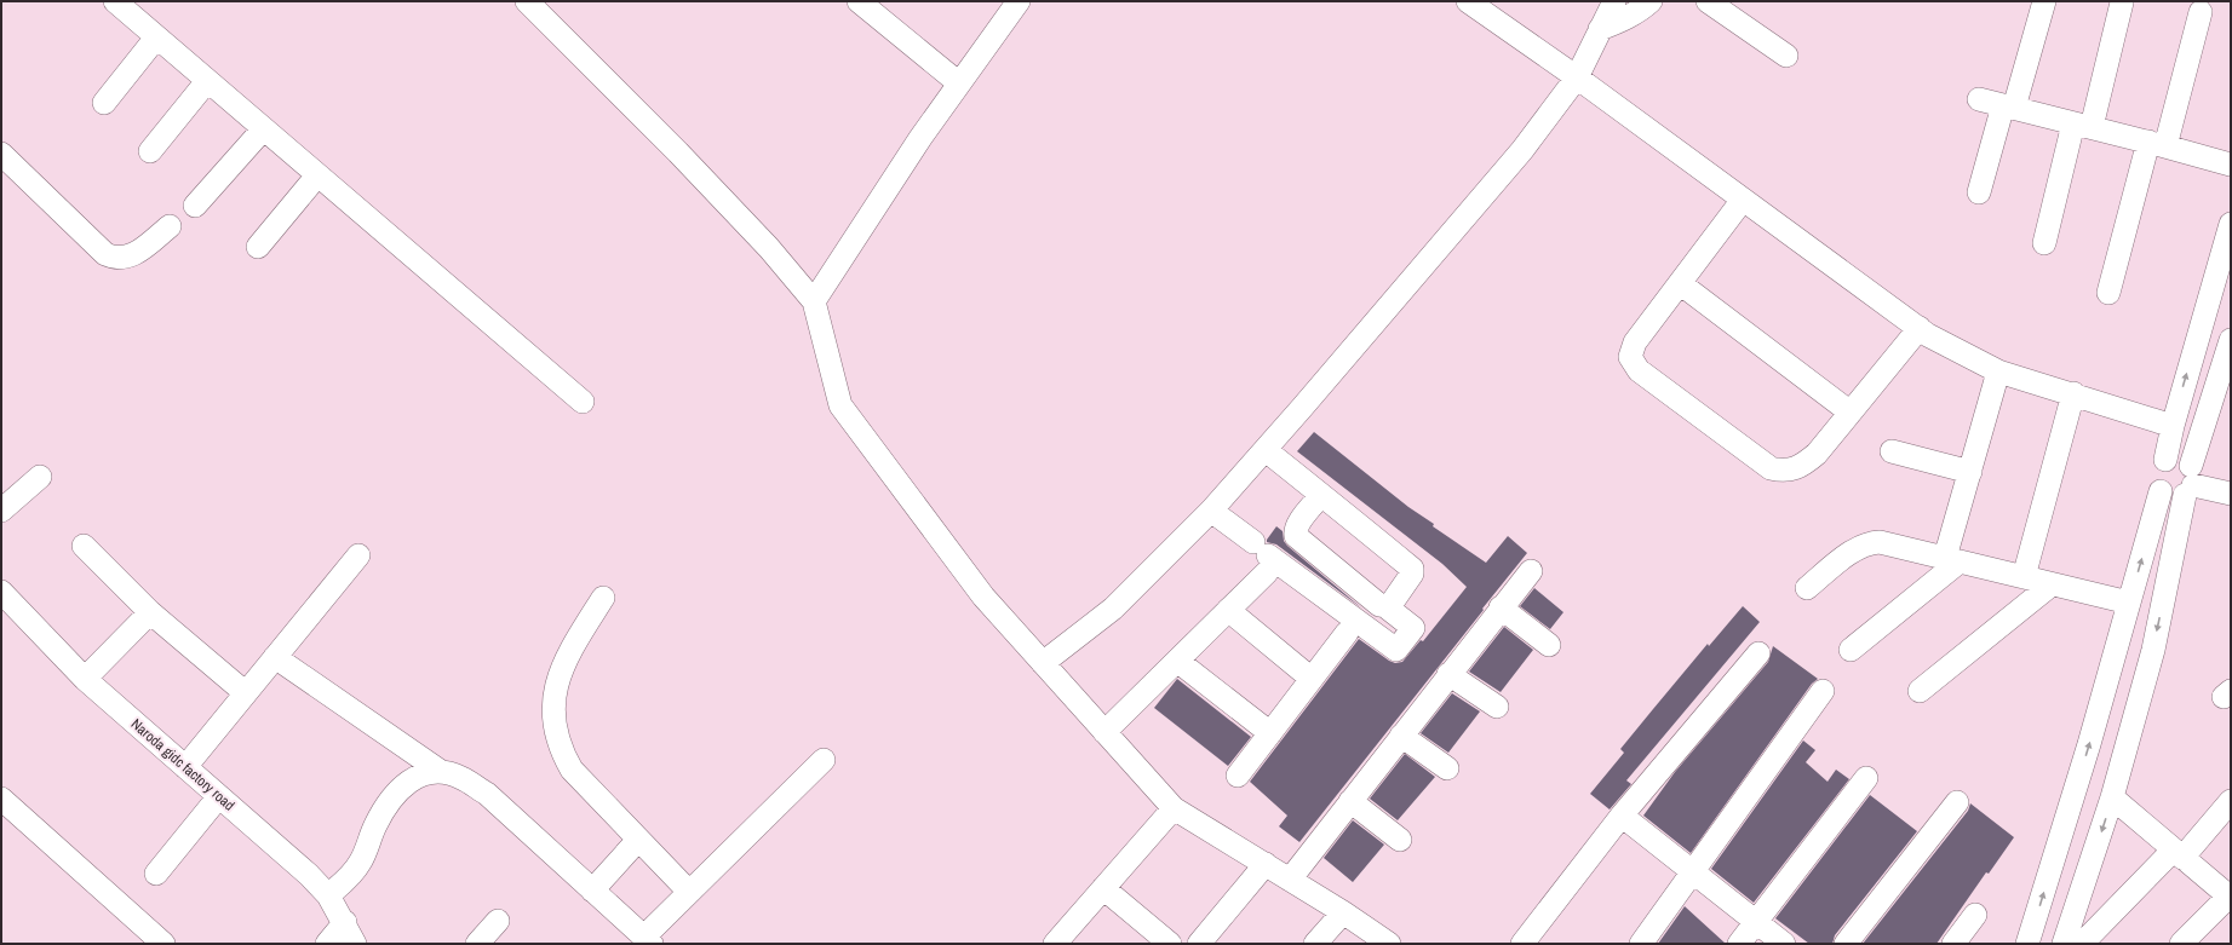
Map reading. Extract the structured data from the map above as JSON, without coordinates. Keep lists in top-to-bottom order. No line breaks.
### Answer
{"streets":{"street":["Naroda gidc factory road"]}}
